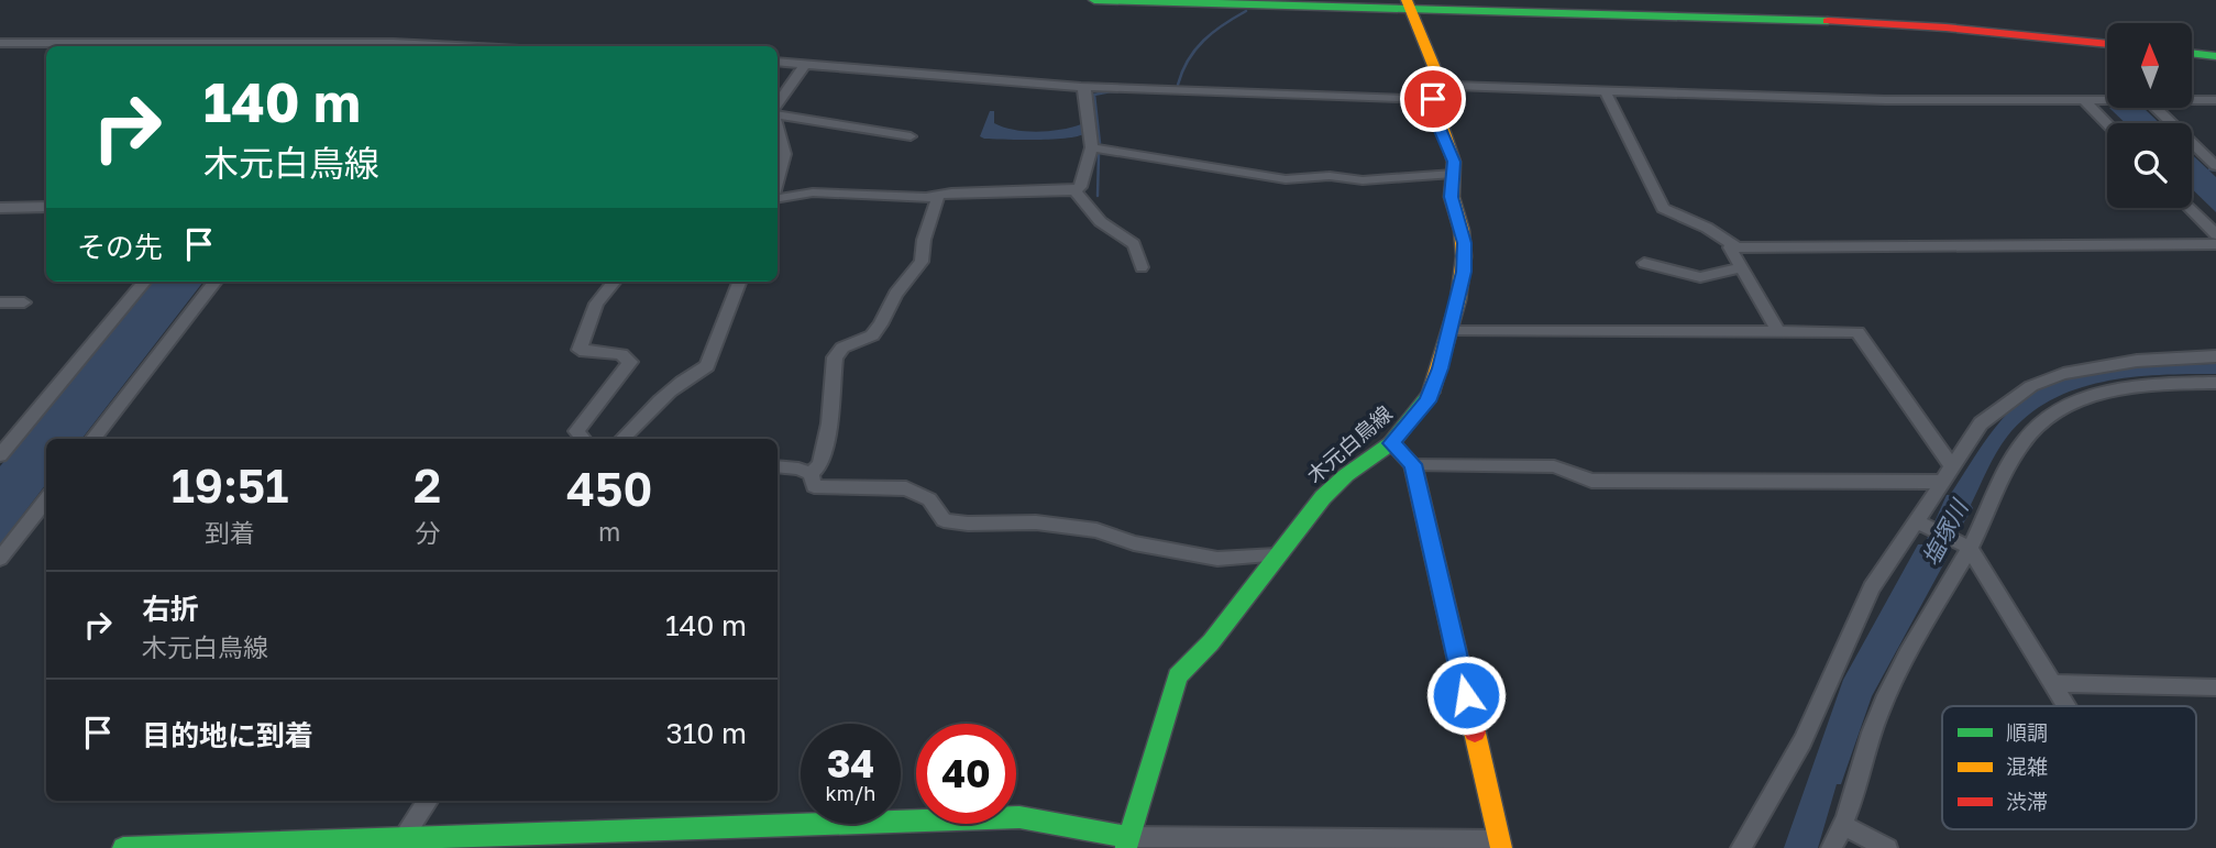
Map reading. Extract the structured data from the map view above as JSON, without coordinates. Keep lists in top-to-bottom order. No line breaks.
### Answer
{"streets":{"main road":["木元白鳥線"]},"water":["塩塚川"],"legend":["順調","混雑","渋滞"],"north":"top","page":{"turn":["140 m","木元白鳥線"],"then":"その先","eta":["19:51","到着","2","分","450","m"],"list":[{"name":"右折","note":"木元白鳥線","value":"140 m"},{"name":"目的地に到着","value":"310 m"}],"speed":"34 km/h","limit":"40"}}
